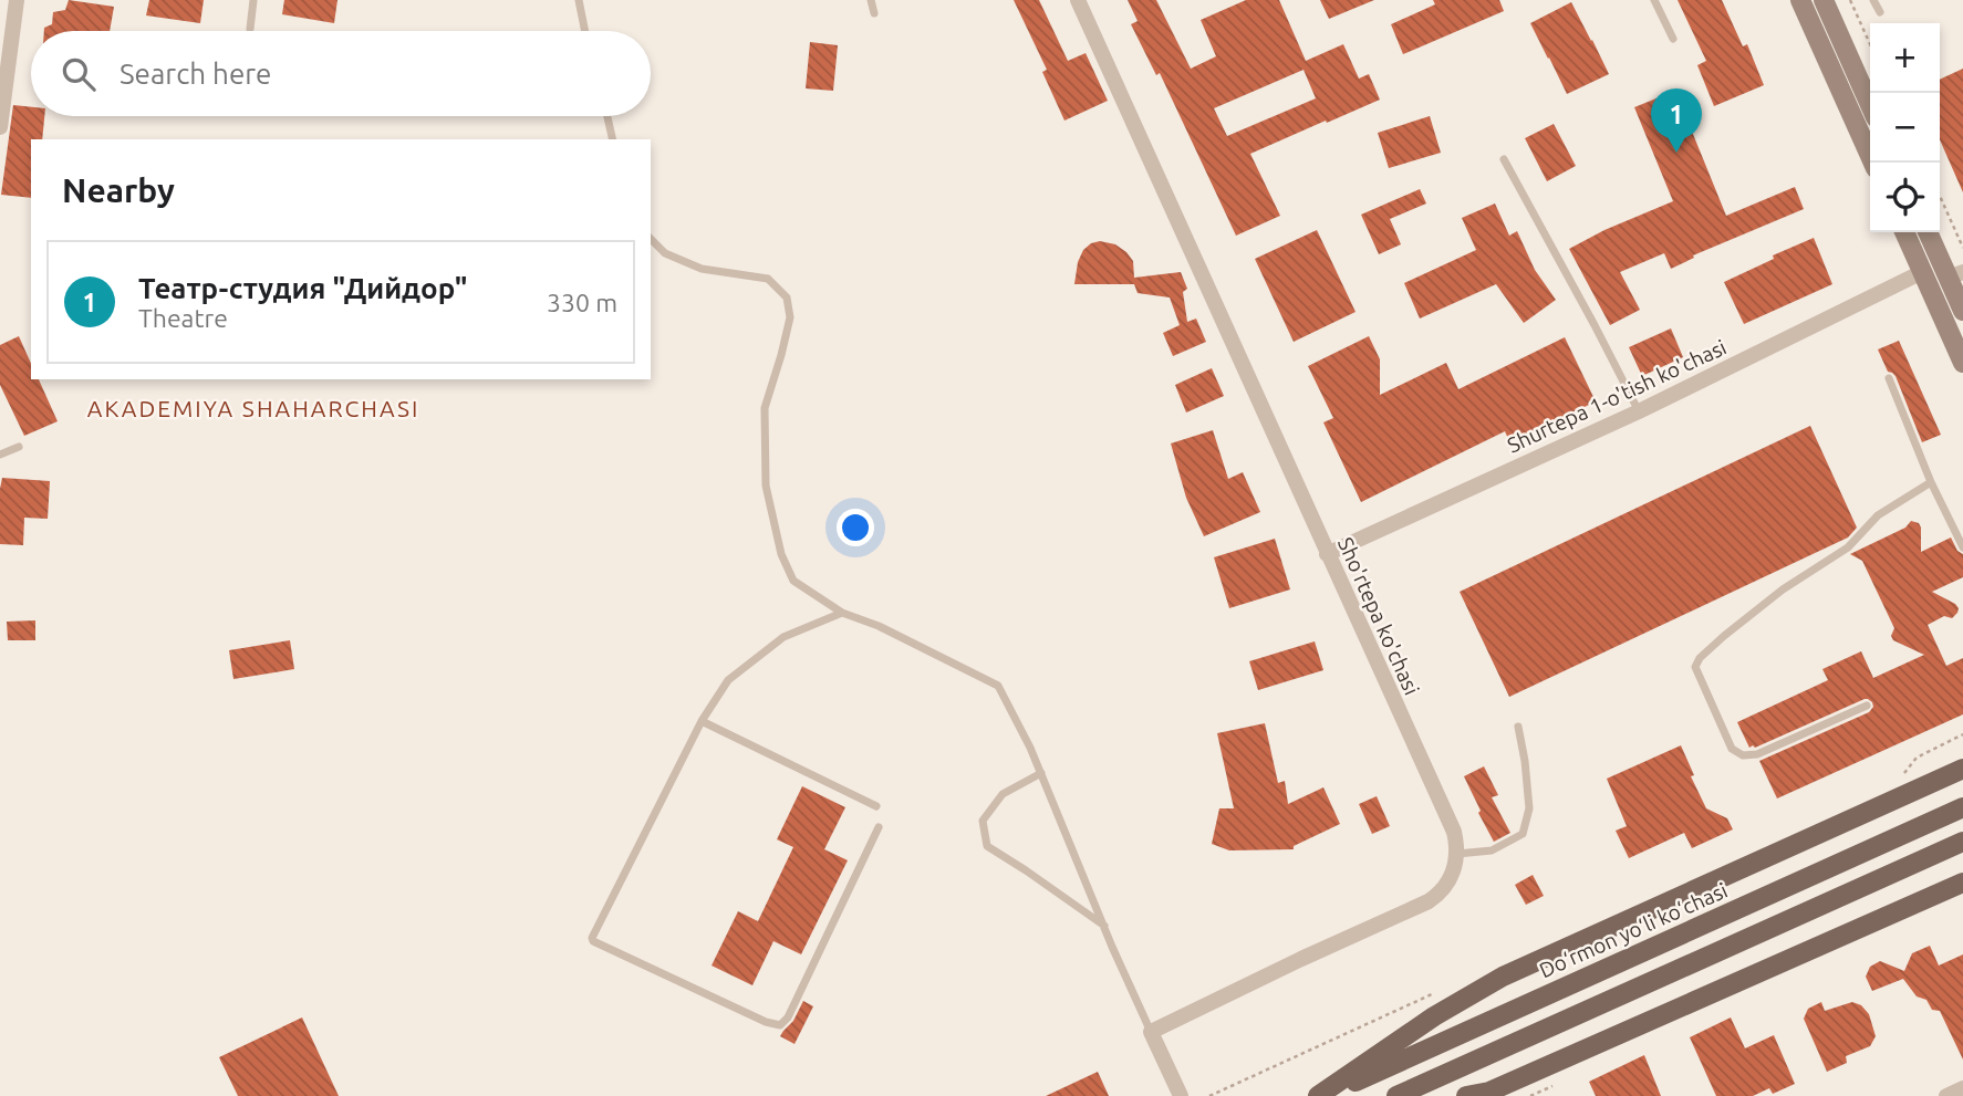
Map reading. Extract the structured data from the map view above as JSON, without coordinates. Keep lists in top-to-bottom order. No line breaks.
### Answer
{"streets":{"main road":["Do‘rmon yo‘li ko‘chasi"],"street":["Shurtepa 1-o'tish ko'chasi","Sho'rtepa ko'chasi"]},"crossings":[["Shurtepa 1-o'tish ko'chasi","Sho'rtepa ko'chasi"]],"districts":["AKADEMIYA SHAHARCHASI"],"page":{"map_buttons":["+","−"],"search":"Search here","pins":"1","heading":"Nearby","list":[{"mark":"1","name":"Театр-студия \"Дийдор\"","note":"Theatre","value":"330 m"}]}}
